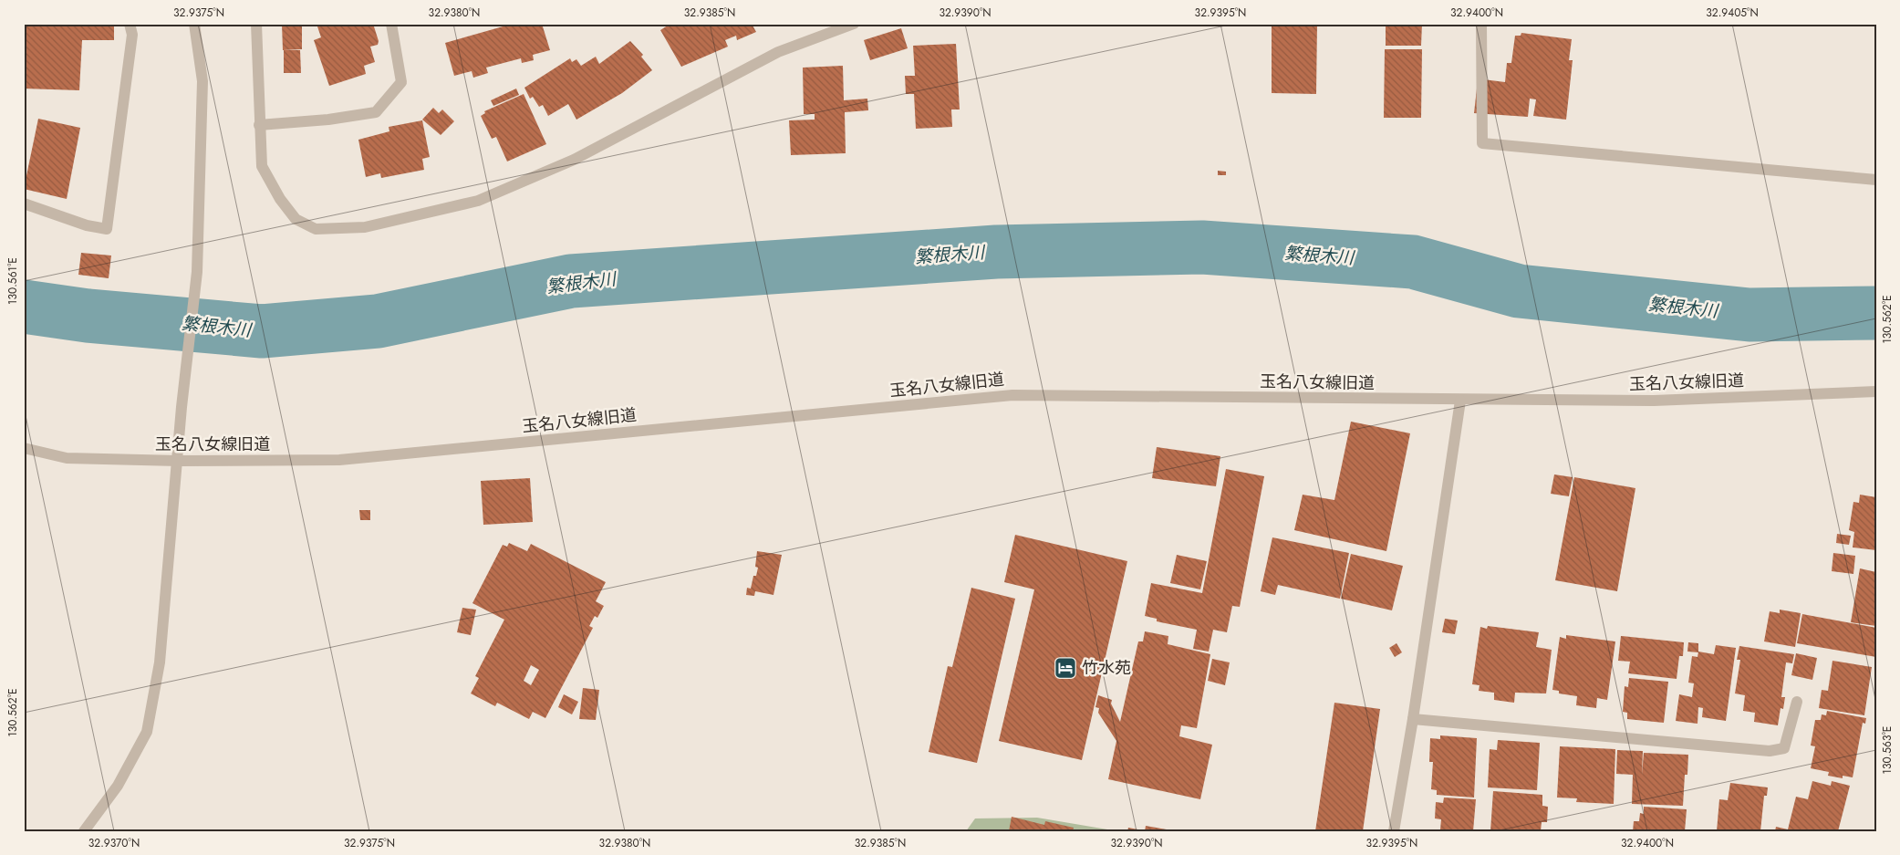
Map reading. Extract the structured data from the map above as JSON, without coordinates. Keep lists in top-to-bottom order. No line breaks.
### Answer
{"streets":{"street":["玉名八女線旧道"]},"water":["繁根木川"],"places":{"hotel":["竹水苑"]},"coordinates":["32.9375°N","32.9380°N","32.9385°N","32.9390°N","32.9395°N","32.9400°N","32.9405°N","130.561°E","130.562°E","130.563°E","32.9370°N"]}
